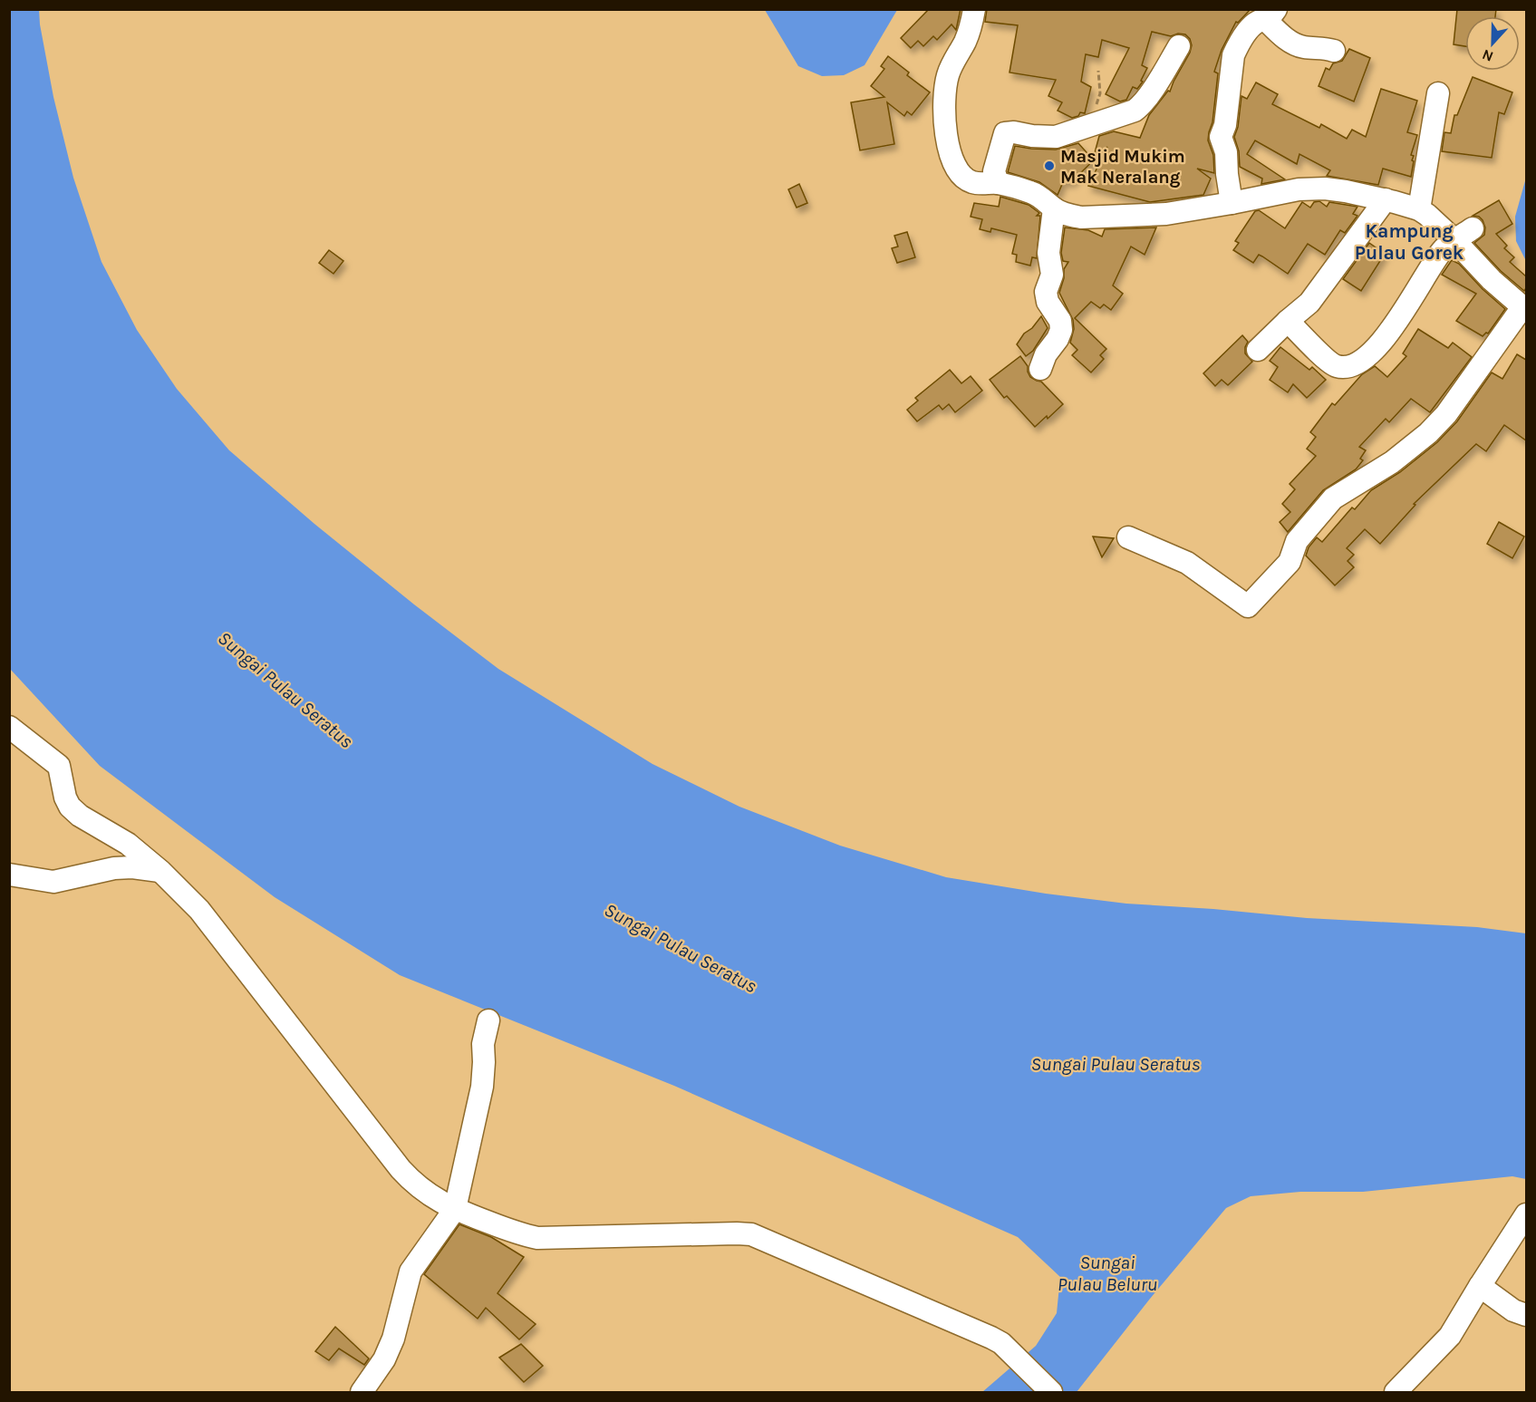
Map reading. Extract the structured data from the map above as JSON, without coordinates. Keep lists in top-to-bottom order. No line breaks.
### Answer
{"districts":["Kampung Pulau Gorek"],"water":["Sungai Pulau Seratus","Sungai Pulau Beluru"],"places":["Masjid Mukim Mak Neralang"],"north":"bottom"}
